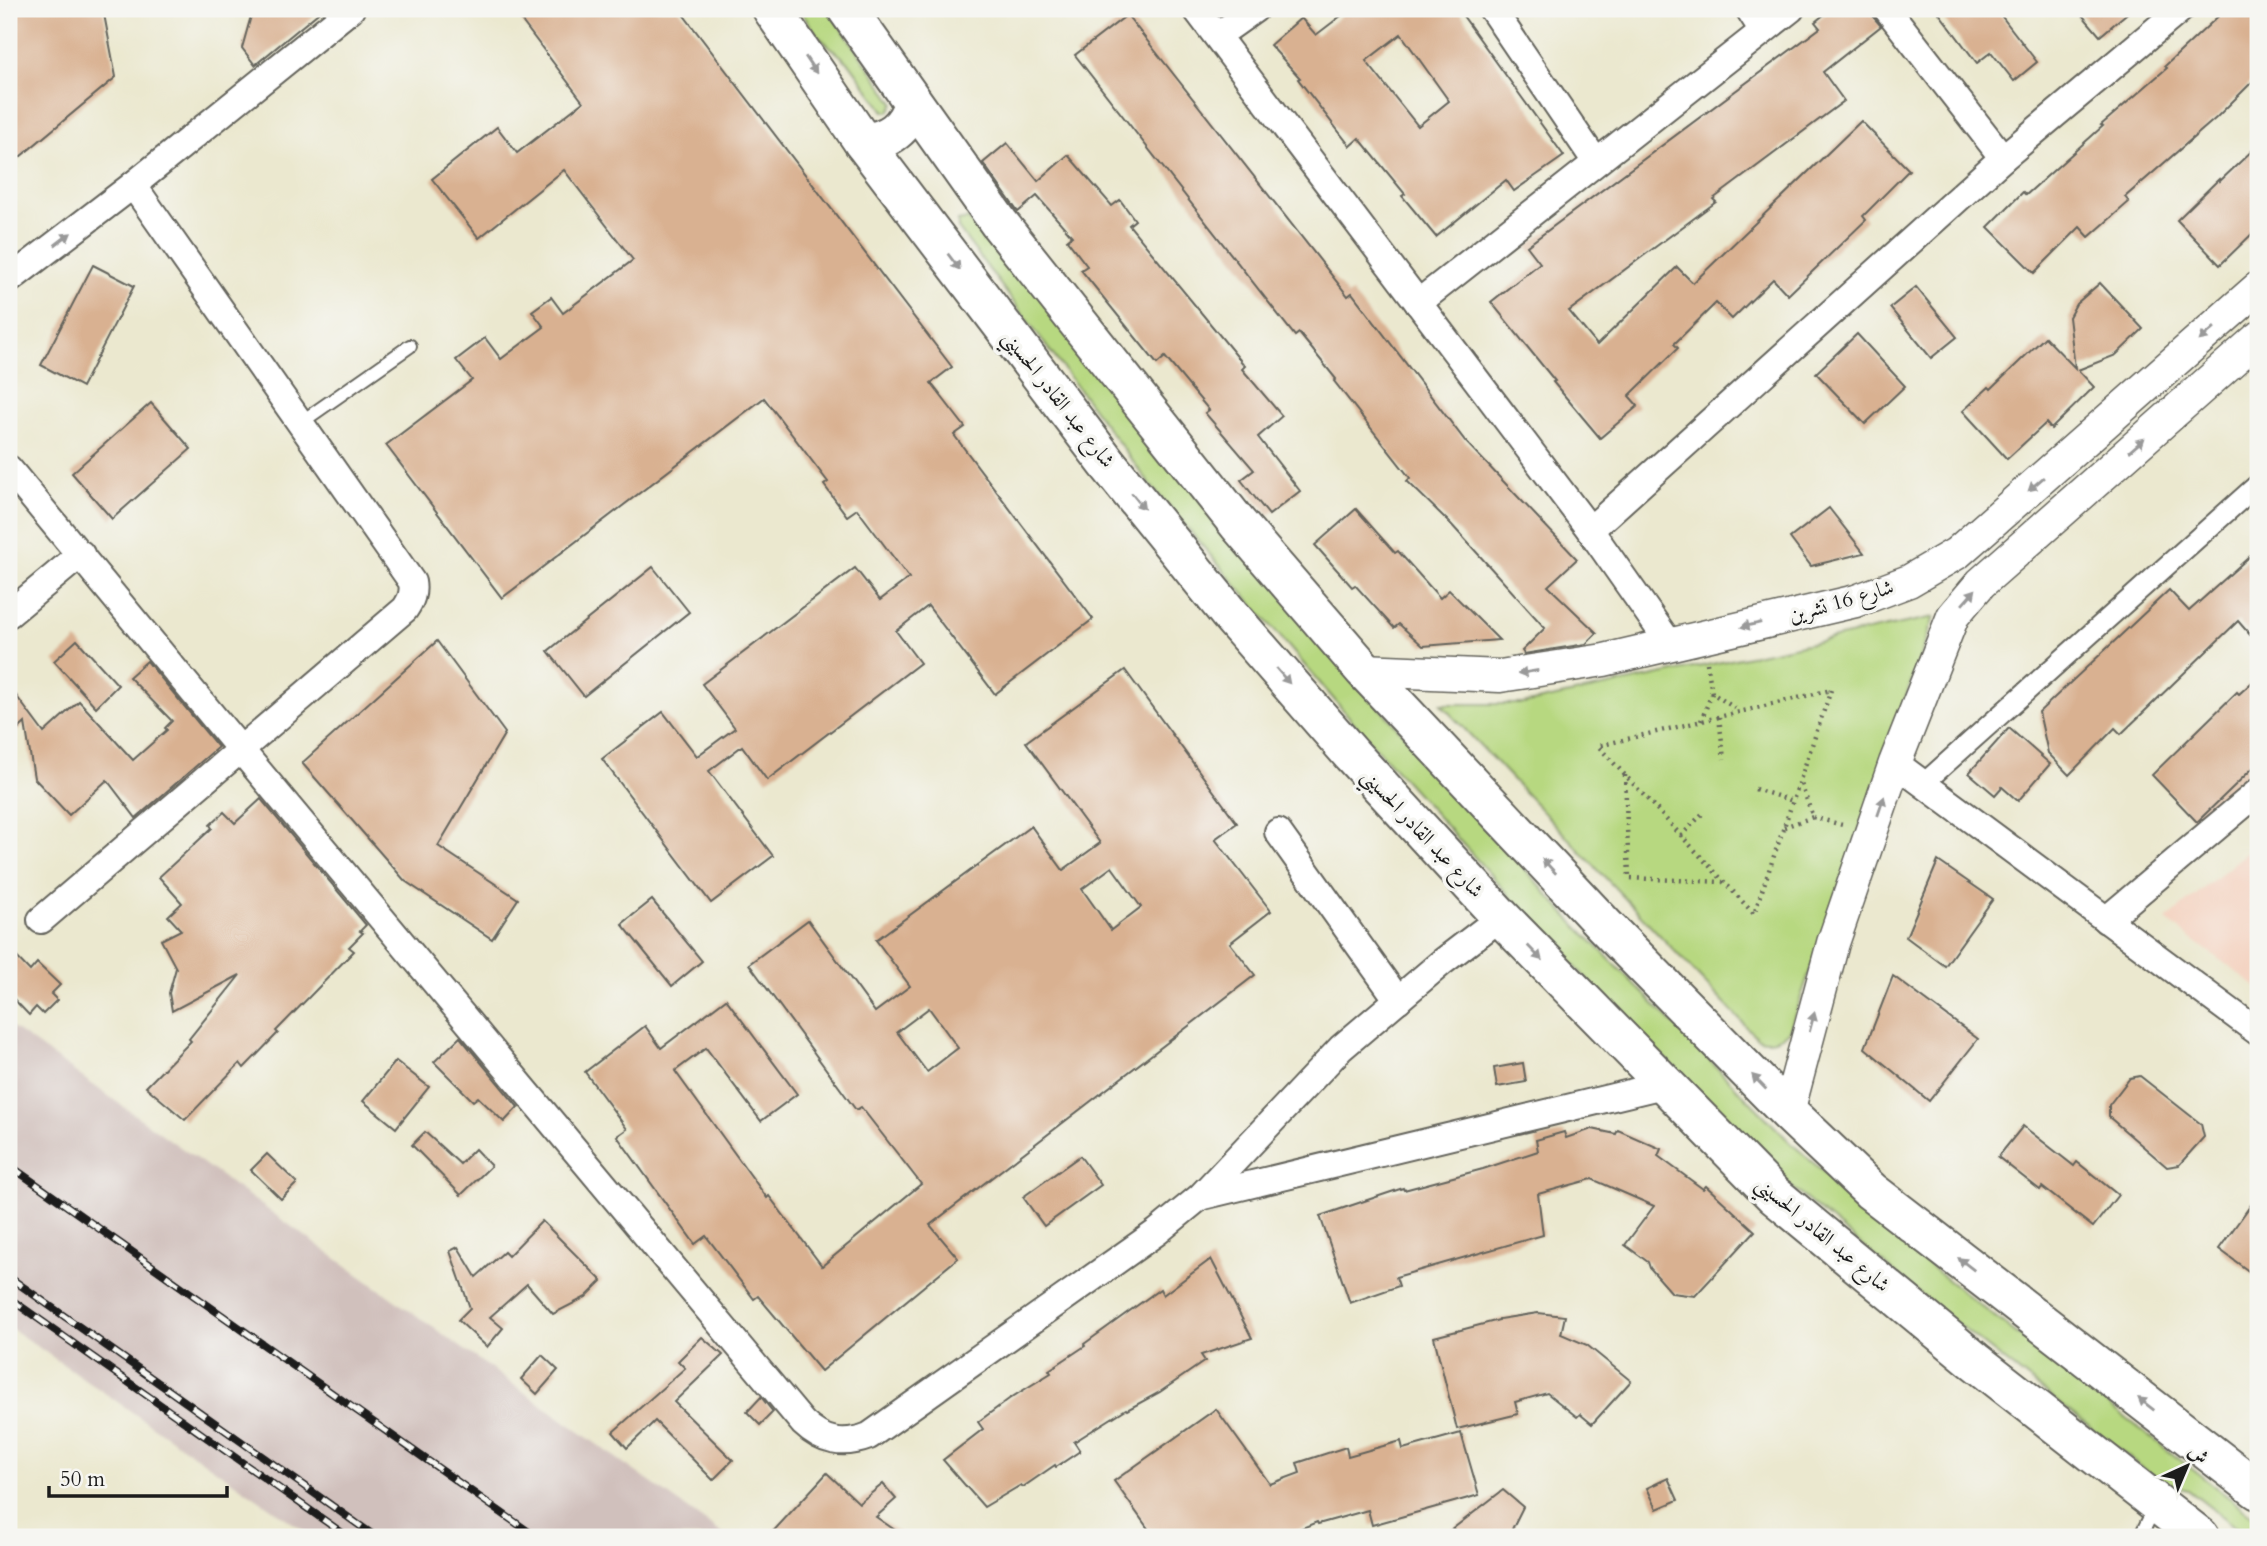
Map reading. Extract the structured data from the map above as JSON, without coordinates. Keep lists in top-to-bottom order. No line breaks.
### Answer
{"streets":{"main road":["شارع عبد القادر الحسيني"],"street":["شارع 16 تشرين"]},"scale_bar":"50 m","north":"top right"}
